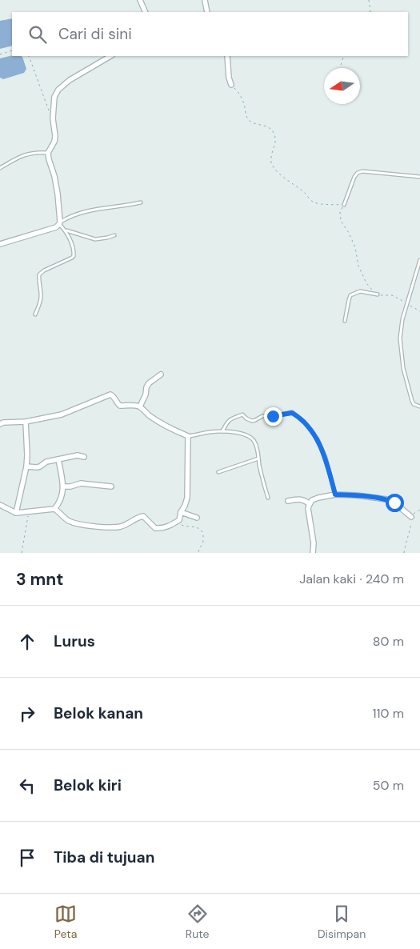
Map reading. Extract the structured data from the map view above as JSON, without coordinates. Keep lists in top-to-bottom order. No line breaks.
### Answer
{"north":"left","page":{"search":"Cari di sini","heading":["3 mnt","Jalan kaki · 240 m"],"list":[["Lurus","80 m"],["Belok kanan","110 m"],["Belok kiri","50 m"],"Tiba di tujuan"],"nav":["Peta","Rute","Disimpan"]}}
